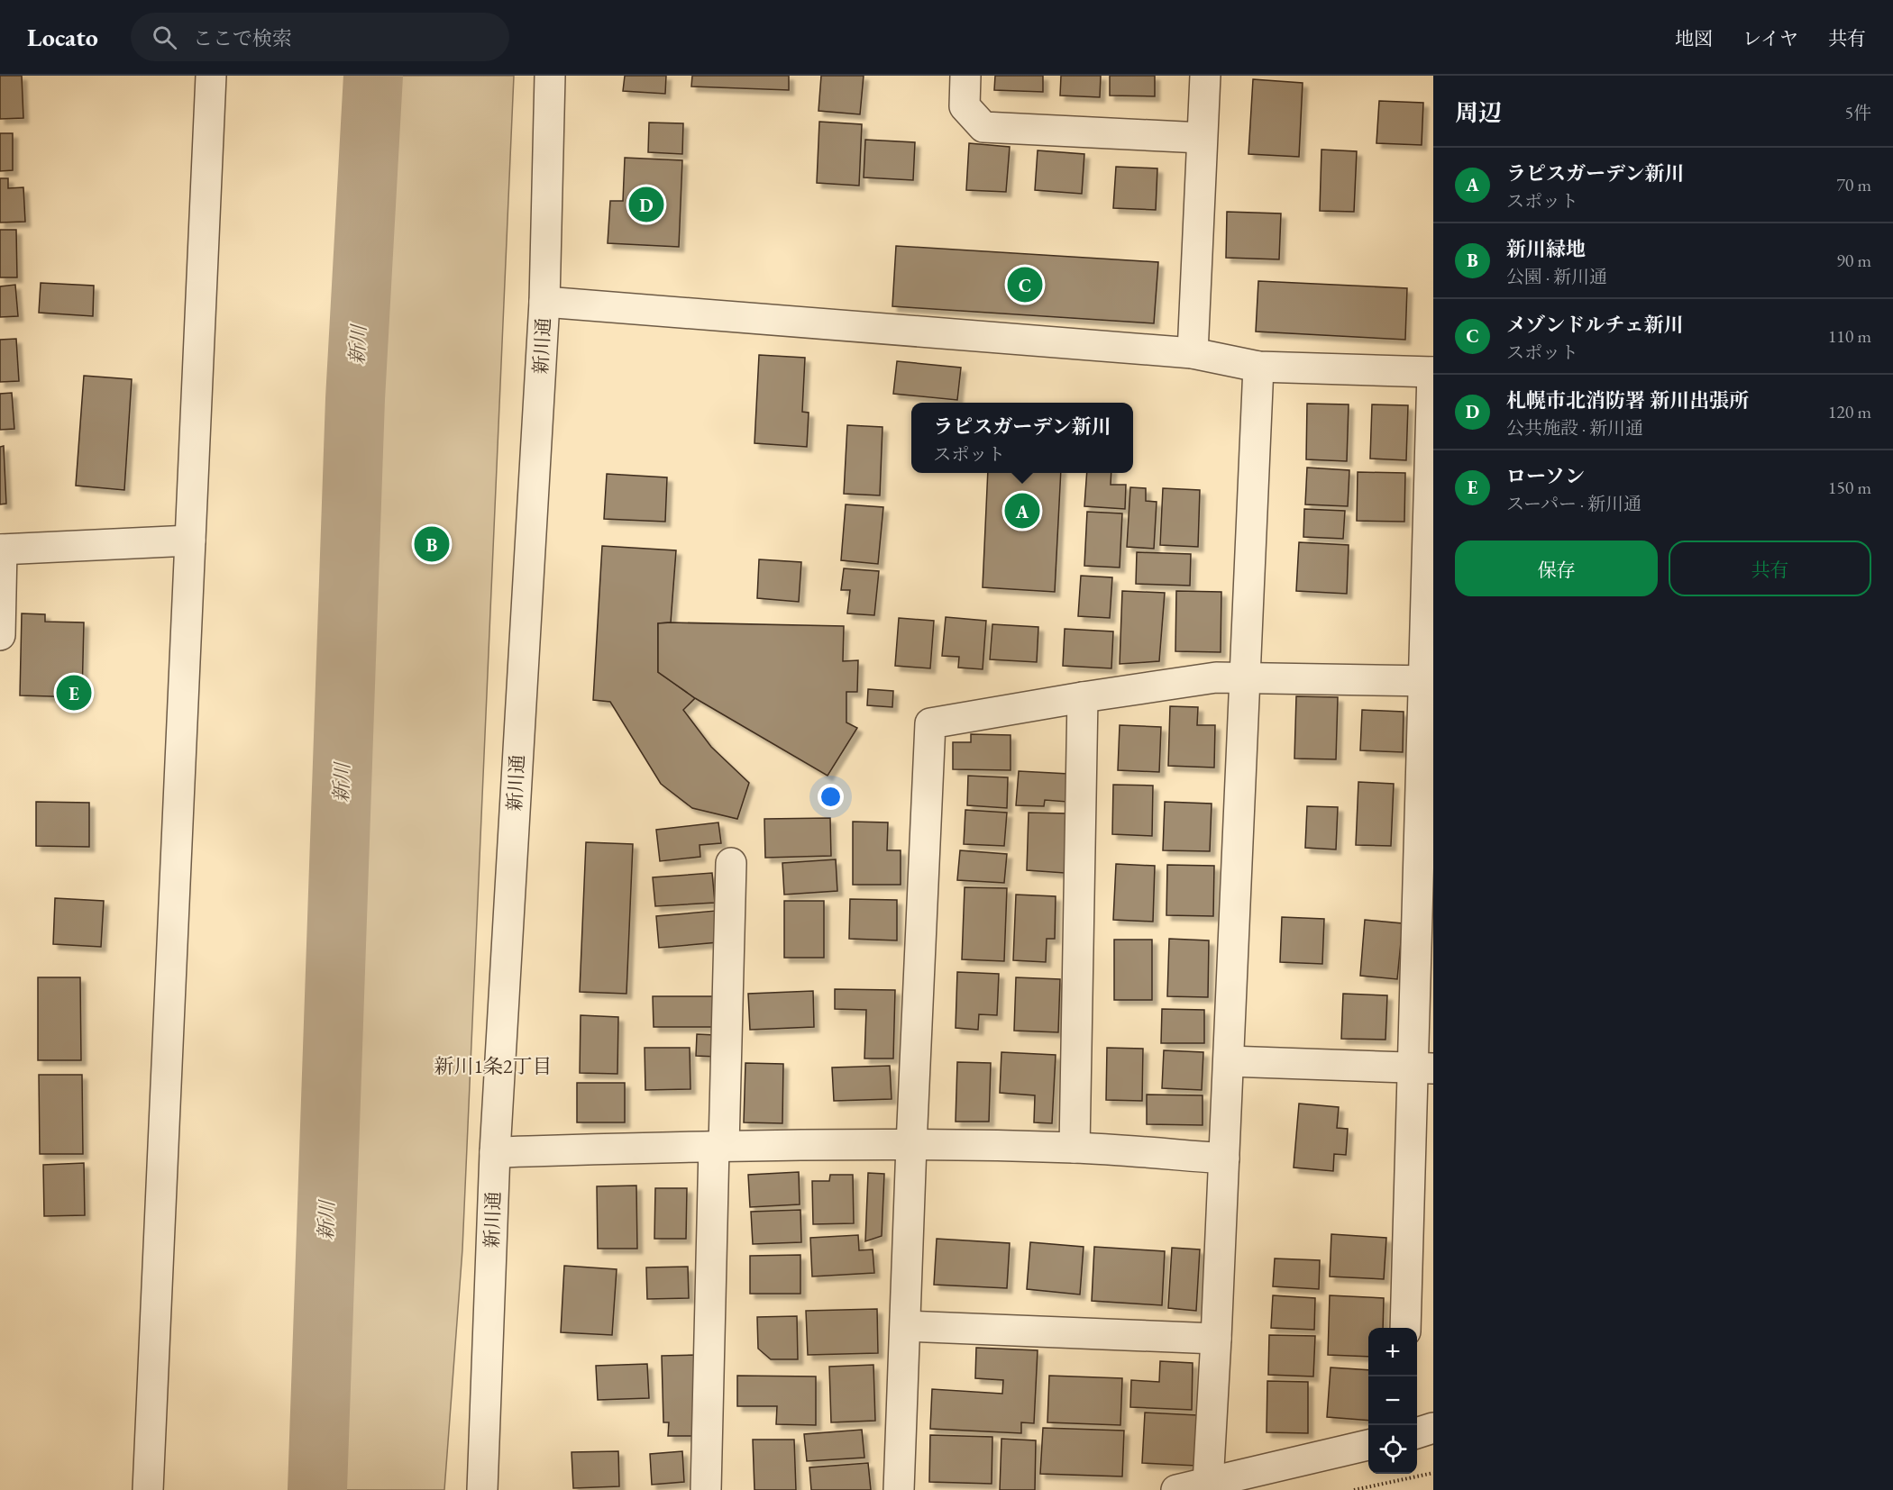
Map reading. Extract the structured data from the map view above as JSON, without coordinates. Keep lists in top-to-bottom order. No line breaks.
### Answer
{"streets":{"street":["新川通"]},"districts":["新川1条2丁目"],"water":["新川"],"page":{"header":"Locato","search":"ここで検索","nav":["地図","レイヤ","共有"],"heading":["周辺","5件"],"list":[{"mark":"A","name":"ラピスガーデン新川","note":"スポット","value":"70 m"},{"mark":"B","name":"新川緑地","note":"公園 · 新川通","value":"90 m"},{"mark":"C","name":"メゾンドルチェ新川","note":"スポット","value":"110 m"},{"mark":"D","name":"札幌市北消防署 新川出張所","note":"公共施設 · 新川通","value":"120 m"},{"mark":"E","name":"ローソン","note":"スーパー · 新川通","value":"150 m"}],"pins":["D","C","A","B","E"],"popup":["ラピスガーデン新川","スポット"],"buttons":["保存","共有"],"map_buttons":["+","−"]}}
